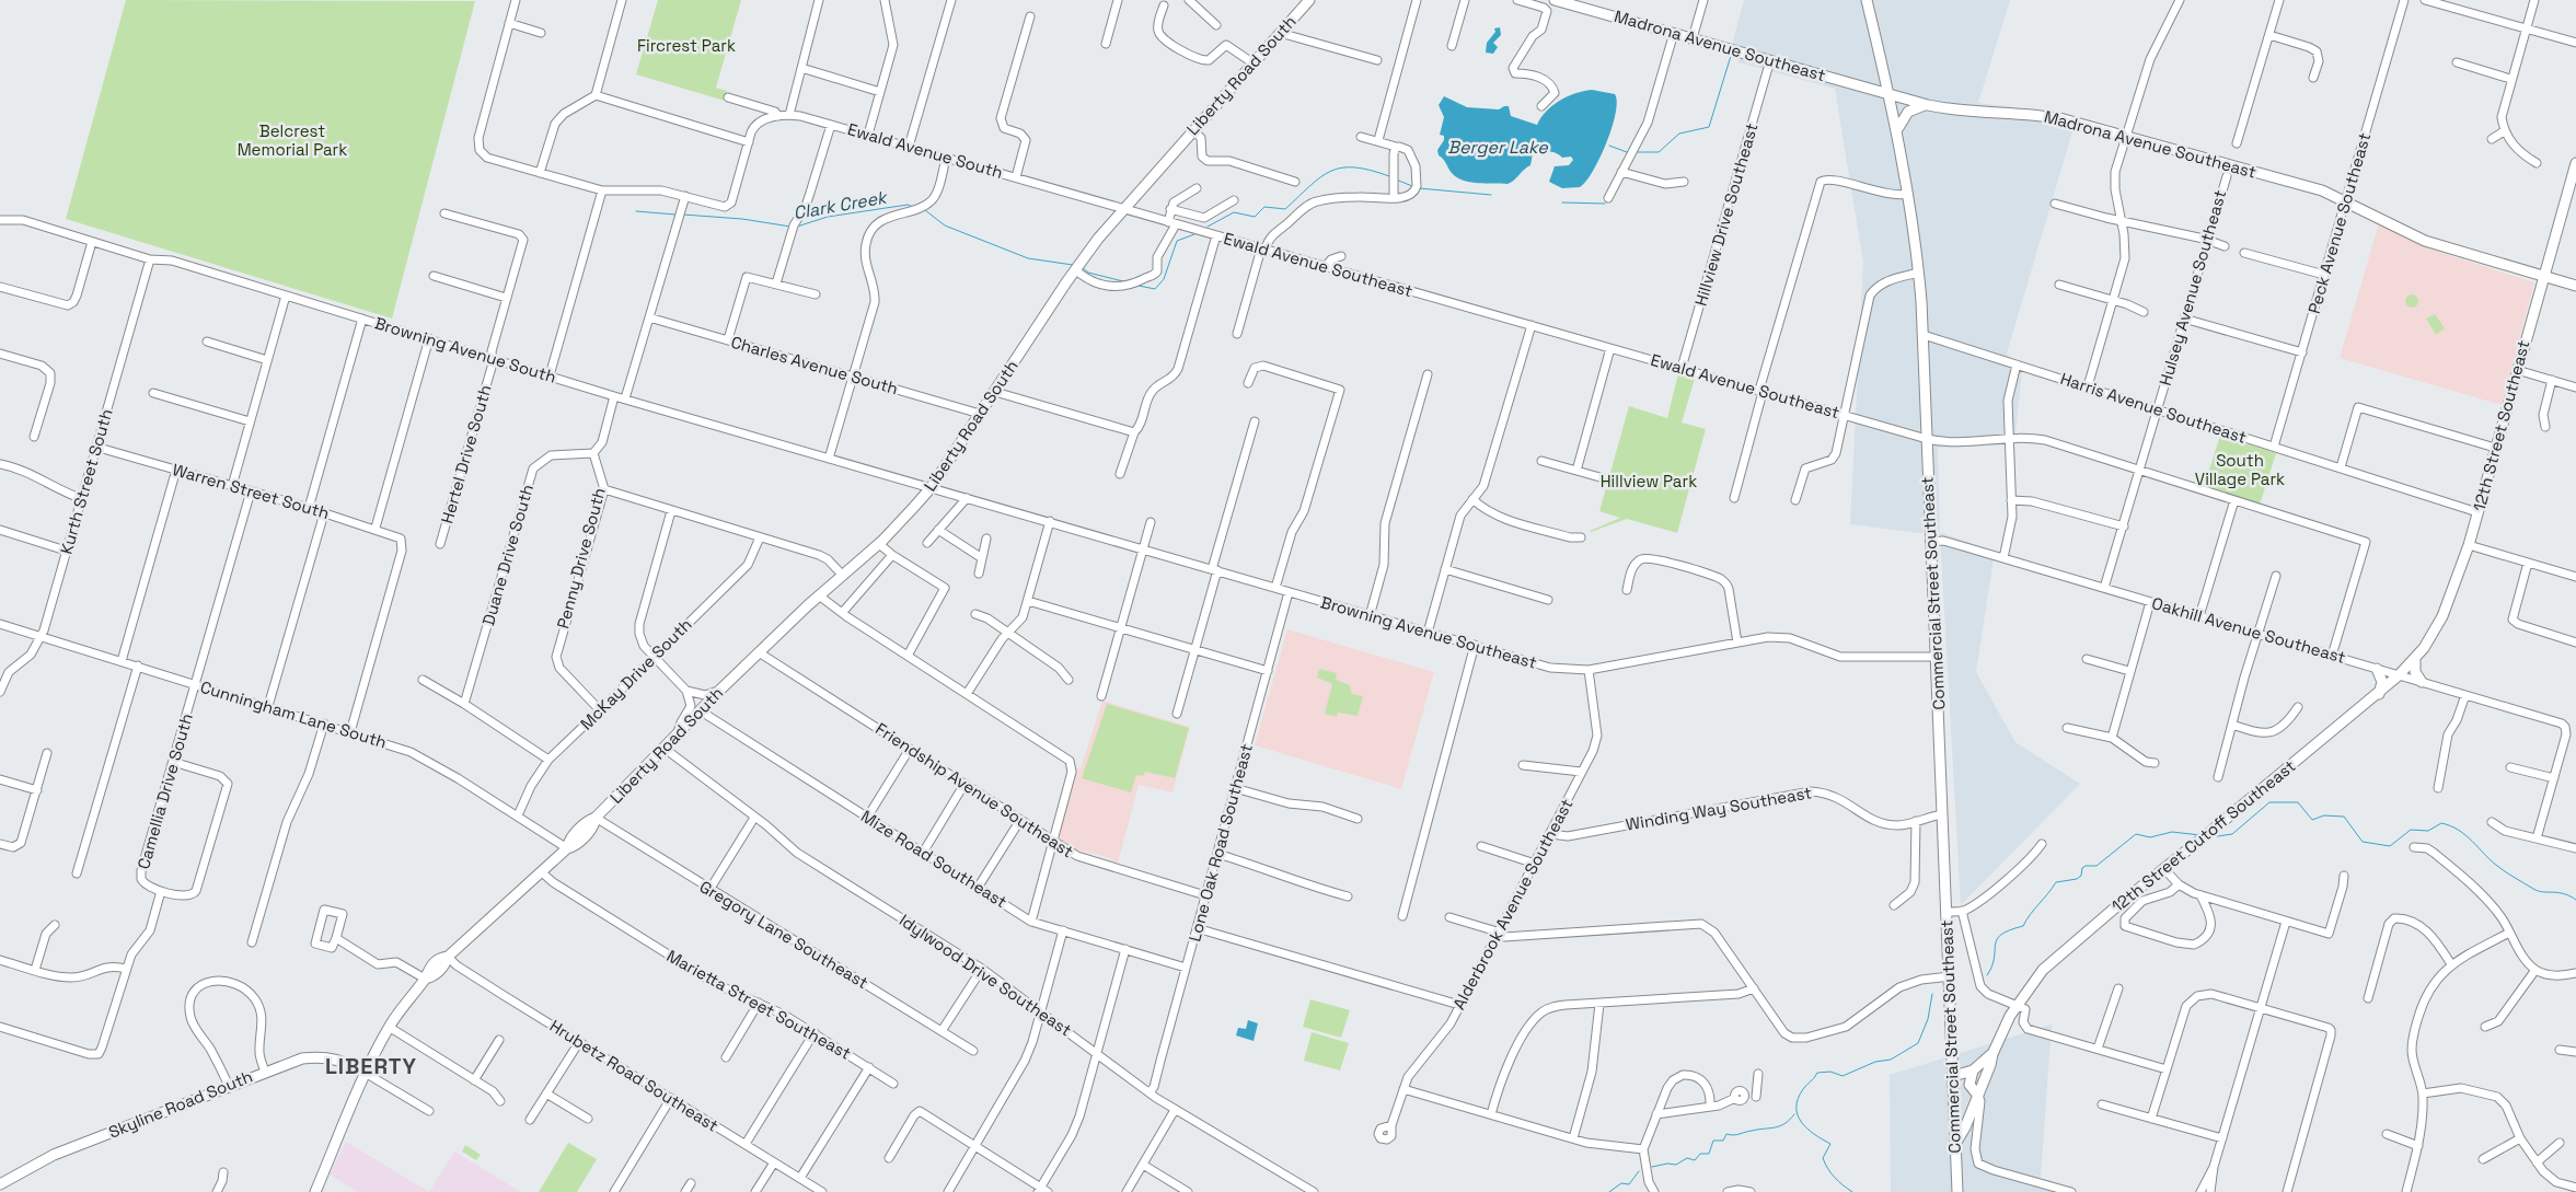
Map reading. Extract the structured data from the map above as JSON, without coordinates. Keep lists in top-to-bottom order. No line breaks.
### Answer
{"streets":{"main road":["Madrona Avenue Southeast","Liberty Road South","12th Street Southeast","Commercial Street Southeast","12th Street Cutoff Southeast","Skyline Road South"],"street":["Ewald Avenue South","Hillview Drive Southeast","Peck Avenue Southeast","Ewald Avenue Southeast","Hulsey Avenue Southeast","Browning Avenue South","Charles Avenue South","Harris Avenue Southeast","Hertel Drive South","Kurth Street South","Warren Street South","Duane Drive South","Penny Drive South","Oakhill Avenue Southeast","Browning Avenue Southeast","McKay Drive South","Cunningham Lane South","Friendship Avenue Southeast","Camellia Drive South","Winding Way Southeast","Lone Oak Road Southeast","Mize Road Southeast","Alderbrook Avenue Southeast","Gregory Lane Southeast","Idylwood Drive Southeast","Marietta Street Southeast","Hrubetz Road Southeast"]},"crossings":[["Madrona Avenue Southeast","Hillview Drive Southeast"],["Madrona Avenue Southeast","Peck Avenue Southeast"],["Madrona Avenue Southeast","12th Street Southeast"],["Madrona Avenue Southeast","Commercial Street Southeast"],["Liberty Road South","Ewald Avenue South"],["Liberty Road South","Ewald Avenue Southeast"],["Liberty Road South","Browning Avenue South"],["Liberty Road South","Charles Avenue South"],["Liberty Road South","Browning Avenue Southeast"],["Liberty Road South","Cunningham Lane South"],["Liberty Road South","Friendship Avenue Southeast"],["Liberty Road South","Mize Road Southeast"],["Liberty Road South","Gregory Lane Southeast"],["Liberty Road South","Idylwood Drive Southeast"],["Liberty Road South","Marietta Street Southeast"],["Liberty Road South","Hrubetz Road Southeast"],["Liberty Road South","Skyline Road South"],["Ewald Avenue South","Ewald Avenue Southeast"],["Hillview Drive Southeast","Ewald Avenue Southeast"],["Peck Avenue Southeast","Harris Avenue Southeast"],["Ewald Avenue Southeast","Hulsey Avenue Southeast"],["Ewald Avenue Southeast","Commercial Street Southeast"],["Ewald Avenue Southeast","Oakhill Avenue Southeast"],["Hulsey Avenue Southeast","Harris Avenue Southeast"],["Hulsey Avenue Southeast","Oakhill Avenue Southeast"],["Browning Avenue South","Hertel Drive South"],["Browning Avenue South","Kurth Street South"],["Browning Avenue South","Browning Avenue Southeast"],["Harris Avenue Southeast","12th Street Southeast"],["Harris Avenue Southeast","Commercial Street Southeast"],["12th Street Southeast","Oakhill Avenue Southeast"],["12th Street Southeast","12th Street Cutoff Southeast"],["Kurth Street South","Warren Street South"],["Kurth Street South","Cunningham Lane South"],["Warren Street South","Cunningham Lane South"],["Warren Street South","Camellia Drive South"],["Duane Drive South","Penny Drive South"],["Penny Drive South","McKay Drive South"],["Commercial Street Southeast","Oakhill Avenue Southeast"],["Commercial Street Southeast","Browning Avenue Southeast"],["Commercial Street Southeast","Winding Way Southeast"],["Commercial Street Southeast","12th Street Cutoff Southeast"],["Oakhill Avenue Southeast","12th Street Cutoff Southeast"],["Browning Avenue Southeast","Lone Oak Road Southeast"],["Browning Avenue Southeast","Alderbrook Avenue Southeast"],["McKay Drive South","Cunningham Lane South"],["Cunningham Lane South","Camellia Drive South"],["Friendship Avenue Southeast","Lone Oak Road Southeast"],["Winding Way Southeast","Alderbrook Avenue Southeast"],["Lone Oak Road Southeast","Mize Road Southeast"],["Lone Oak Road Southeast","Idylwood Drive Southeast"]],"districts":["LIBERTY"],"water":["Berger Lake","Clark Creek"],"parks":["Fircrest Park","Belcrest Memorial Park","South Village Park","Hillview Park"]}
